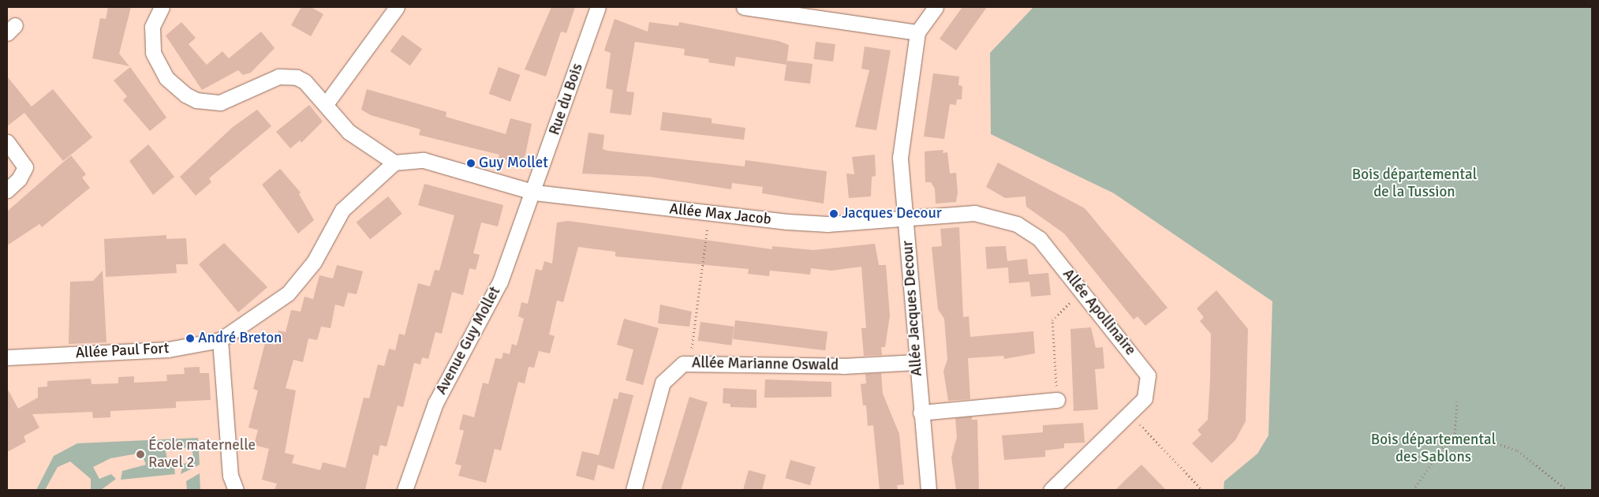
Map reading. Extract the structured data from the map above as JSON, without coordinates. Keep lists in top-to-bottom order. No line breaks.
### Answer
{"streets":{"street":["Rue du Bois","Allée Max Jacob","Allée Jacques Decour","Allée Apollinaire","Avenue Guy Mollet","Allée Paul Fort","Allée Marianne Oswald"]},"crossings":[["Rue du Bois","Allée Max Jacob"],["Rue du Bois","Avenue Guy Mollet"],["Allée Max Jacob","Allée Jacques Decour"],["Allée Max Jacob","Allée Apollinaire"],["Allée Max Jacob","Avenue Guy Mollet"],["Allée Max Jacob","Allée Paul Fort"],["Allée Jacques Decour","Allée Apollinaire"],["Allée Jacques Decour","Allée Marianne Oswald"]],"parks":["Bois départemental de la Tussion","Bois départemental des Sablons"],"places":["Guy Mollet","Jacques Decour","André Breton","École maternelle Ravel 2"]}
